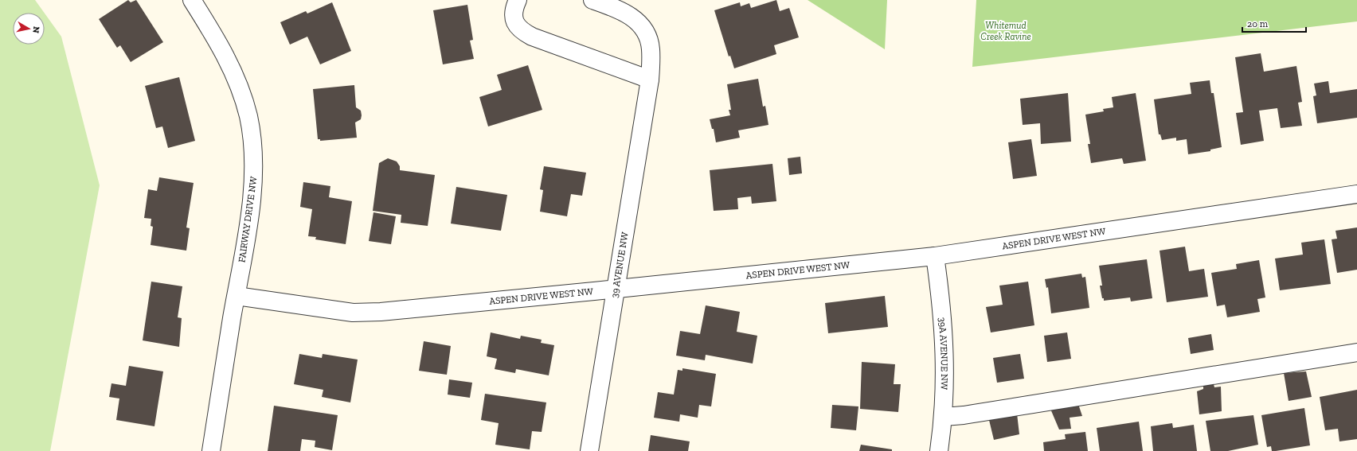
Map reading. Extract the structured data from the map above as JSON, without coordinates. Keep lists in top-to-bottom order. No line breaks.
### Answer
{"streets":{"street":["FAIRWAY DRIVE NW","ASPEN DRIVE WEST NW","39 AVENUE NW","39A AVENUE NW"]},"crossings":[["FAIRWAY DRIVE NW","ASPEN DRIVE WEST NW"],["ASPEN DRIVE WEST NW","39 AVENUE NW"],["ASPEN DRIVE WEST NW","39A AVENUE NW"]],"parks":["Whitemud Creek Ravine"],"scale_bar":"20 m","north":"right"}
